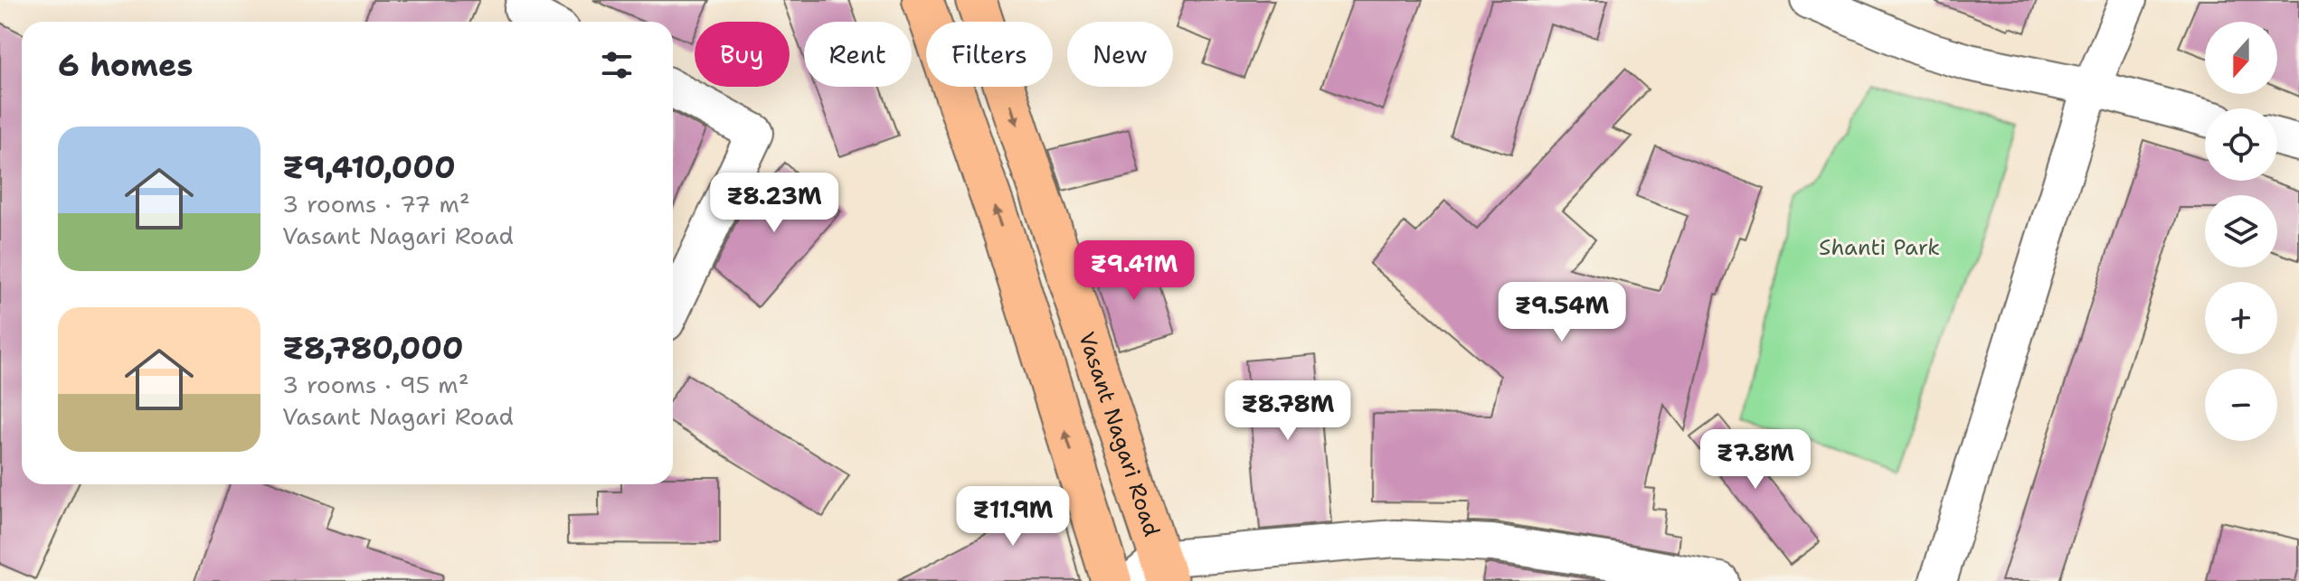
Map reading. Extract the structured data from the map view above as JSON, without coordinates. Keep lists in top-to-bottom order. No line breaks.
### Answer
{"streets":{"main road":["Vasant Nagari Road"]},"parks":["Shanti Park"],"north":"bottom","page":{"map_buttons":["+","−"],"chip":["Buy","Rent","Filters","New"],"heading":"6 homes","list":[{"name":"₹9,410,000","note":"3 rooms · 77 m² · Vasant Nagari Road"},{"name":"₹8,780,000","note":"3 rooms · 95 m² · Vasant Nagari Road"}],"price":["₹8.23M","₹9.41M","₹9.54M","₹8.78M","₹7.8M","₹11.9M"]}}
